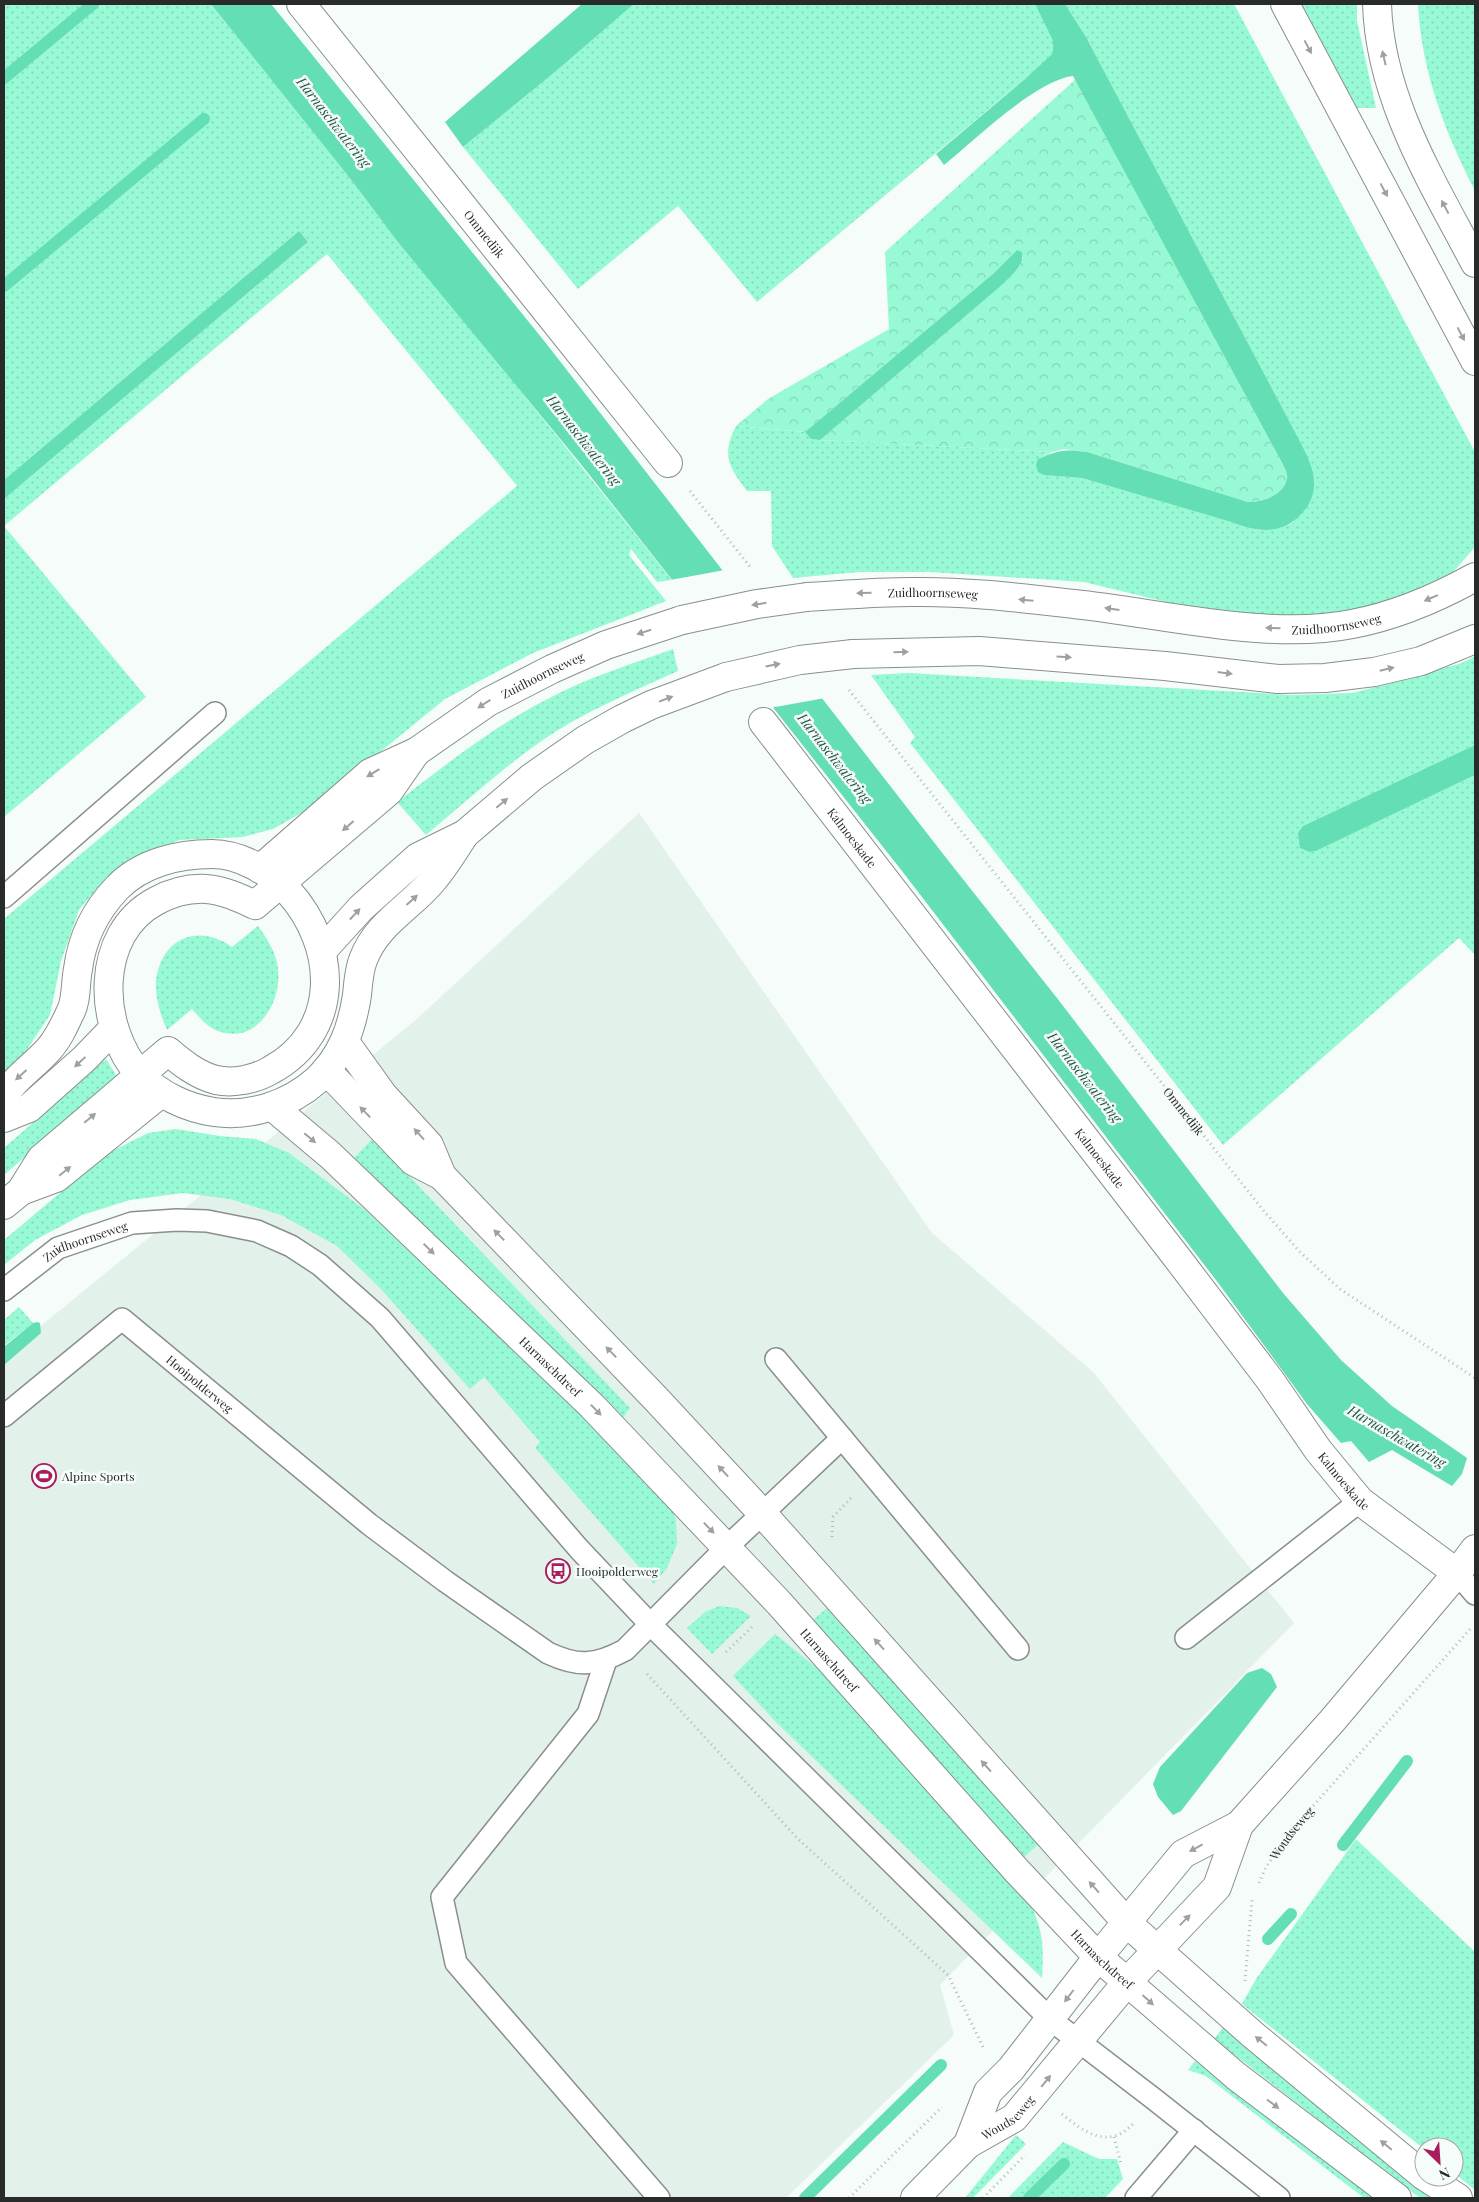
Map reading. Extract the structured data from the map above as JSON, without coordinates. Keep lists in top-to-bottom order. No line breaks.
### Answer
{"streets":{"main road":["Ommedijk","Zuidhoornseweg","Kalmoeskade","Harnaschdreef","Woudseweg"],"lane":["Hooipolderweg"]},"crossings":[["Zuidhoornseweg","Hooipolderweg"],["Kalmoeskade","Woudseweg"],["Harnaschdreef","Hooipolderweg"],["Harnaschdreef","Woudseweg"]],"water":["Harnaschwatering"],"places":{"sports":["Alpine Sports"],"bus stop":["Hooipolderweg"]},"north":"bottom right"}
